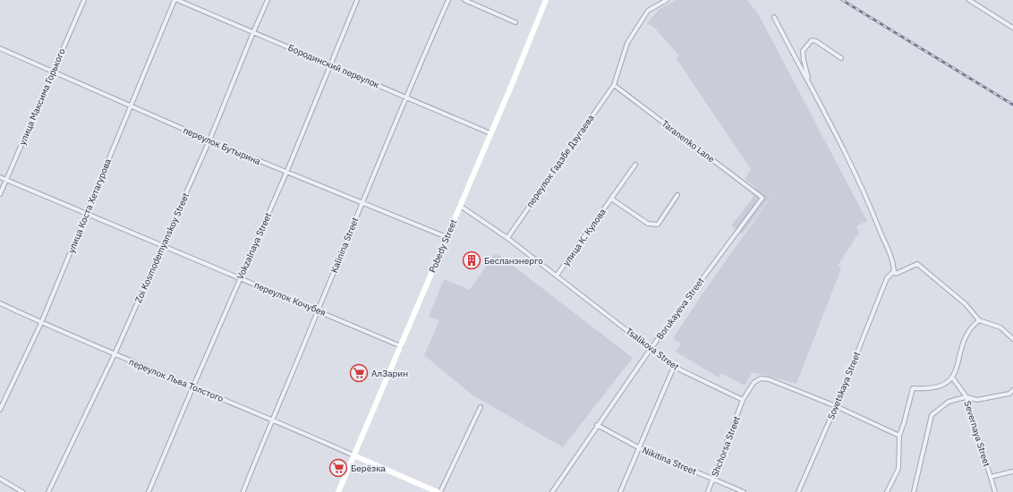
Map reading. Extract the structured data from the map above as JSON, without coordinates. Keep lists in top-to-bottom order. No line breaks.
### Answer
{"streets":{"main road":["Pobedy Street"],"street":["Бородинский переулок","улица Максима Горького","Taranenko Lane","переулок Бутырина","переулок Гадзбе Дзугаева","улица Коста Хетагурова","улица К. Кулова","Kalinina Street","Vokzalnaya Street","Zoi Kosmodemyanskoy Street","переулок Кочубея","Borukayeva Street","Tsalikova Street","переулок Льва Толстого","Sovetskaya Street","Severnaya Street","Shchorsa Street","Nikitina Street"]},"crossings":[["Бородинский переулок","улица Коста Хетагурова"],["Бородинский переулок","Kalinina Street"],["Бородинский переулок","Vokzalnaya Street"],["Бородинский переулок","Pobedy Street"],["Бородинский переулок","Zoi Kosmodemyanskoy Street"],["улица Максима Горького","переулок Бутырина"],["улица Максима Горького","переулок Кочубея"],["Taranenko Lane","переулок Гадзбе Дзугаева"],["Taranenko Lane","Borukayeva Street"],["переулок Бутырина","улица Коста Хетагурова"],["переулок Бутырина","Kalinina Street"],["переулок Бутырина","Vokzalnaya Street"],["переулок Бутырина","Pobedy Street"],["переулок Бутырина","Zoi Kosmodemyanskoy Street"],["переулок Гадзбе Дзугаева","Tsalikova Street"],["улица Коста Хетагурова","переулок Кочубея"],["улица Коста Хетагурова","переулок Льва Толстого"],["улица К. Кулова","Tsalikova Street"],["Kalinina Street","переулок Кочубея"],["Kalinina Street","переулок Льва Толстого"],["Vokzalnaya Street","переулок Кочубея"],["Vokzalnaya Street","переулок Льва Толстого"],["Pobedy Street","переулок Кочубея"],["Pobedy Street","Tsalikova Street"],["Pobedy Street","переулок Льва Толстого"],["Zoi Kosmodemyanskoy Street","переулок Кочубея"],["Zoi Kosmodemyanskoy Street","переулок Льва Толстого"],["Borukayeva Street","Tsalikova Street"],["Borukayeva Street","Nikitina Street"],["Tsalikova Street","Shchorsa Street"],["Shchorsa Street","Nikitina Street"]],"places":{"building":["Бесланэнерго"],"supermarket":["АлЗарин","Берёзка"]}}
